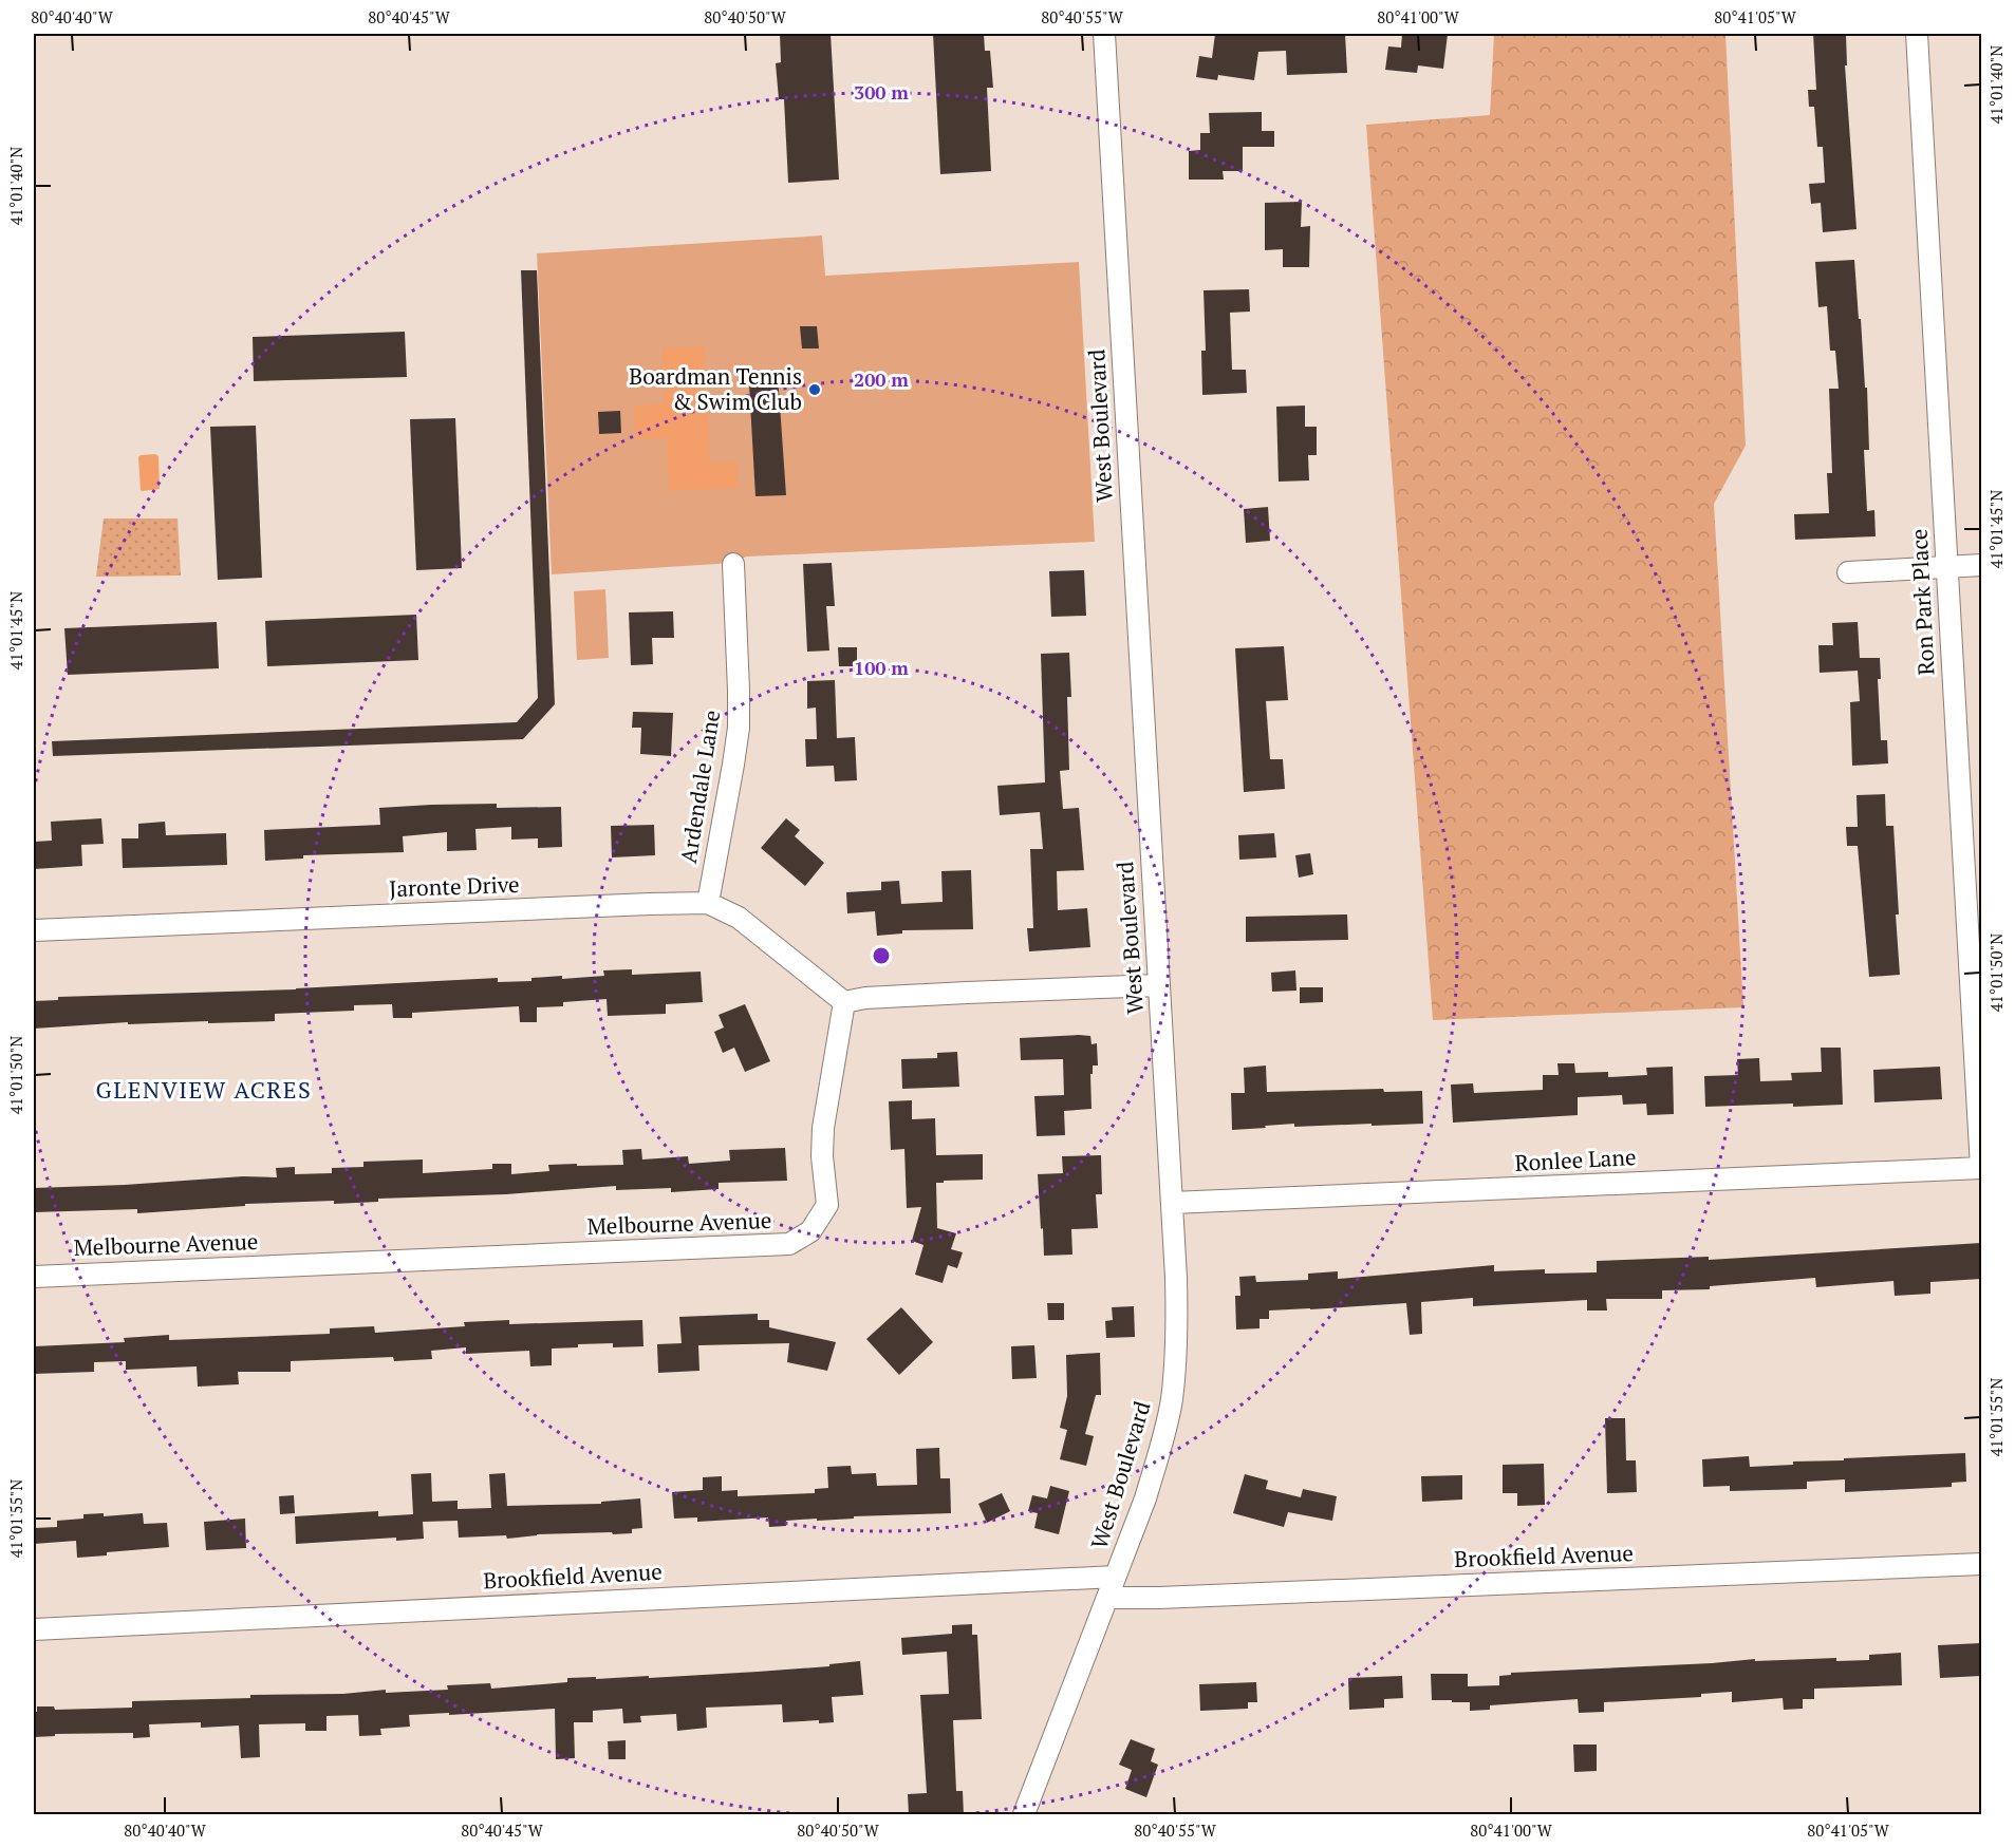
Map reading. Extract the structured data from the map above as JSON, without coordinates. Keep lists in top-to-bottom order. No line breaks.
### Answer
{"streets":{"street":["West Boulevard","Ron Park Place","Ardendale Lane","Jaronte Drive","Ronlee Lane","Melbourne Avenue","Brookfield Avenue"]},"crossings":[["West Boulevard","Ronlee Lane"],["West Boulevard","Brookfield Avenue"],["Ron Park Place","Ronlee Lane"],["Ardendale Lane","Jaronte Drive"],["Jaronte Drive","Melbourne Avenue"]],"districts":["GLENVIEW ACRES"],"places":["Boardman Tennis & Swim Club"],"coordinates":["80°40'40\"W","80°40'45\"W","80°40'50\"W","80°40'55\"W","80°41'00\"W","80°41'05\"W","41°01'40\"N","41°01'45\"N","41°01'50\"N","41°01'55\"N"],"rings":["300 m","200 m","100 m"]}
